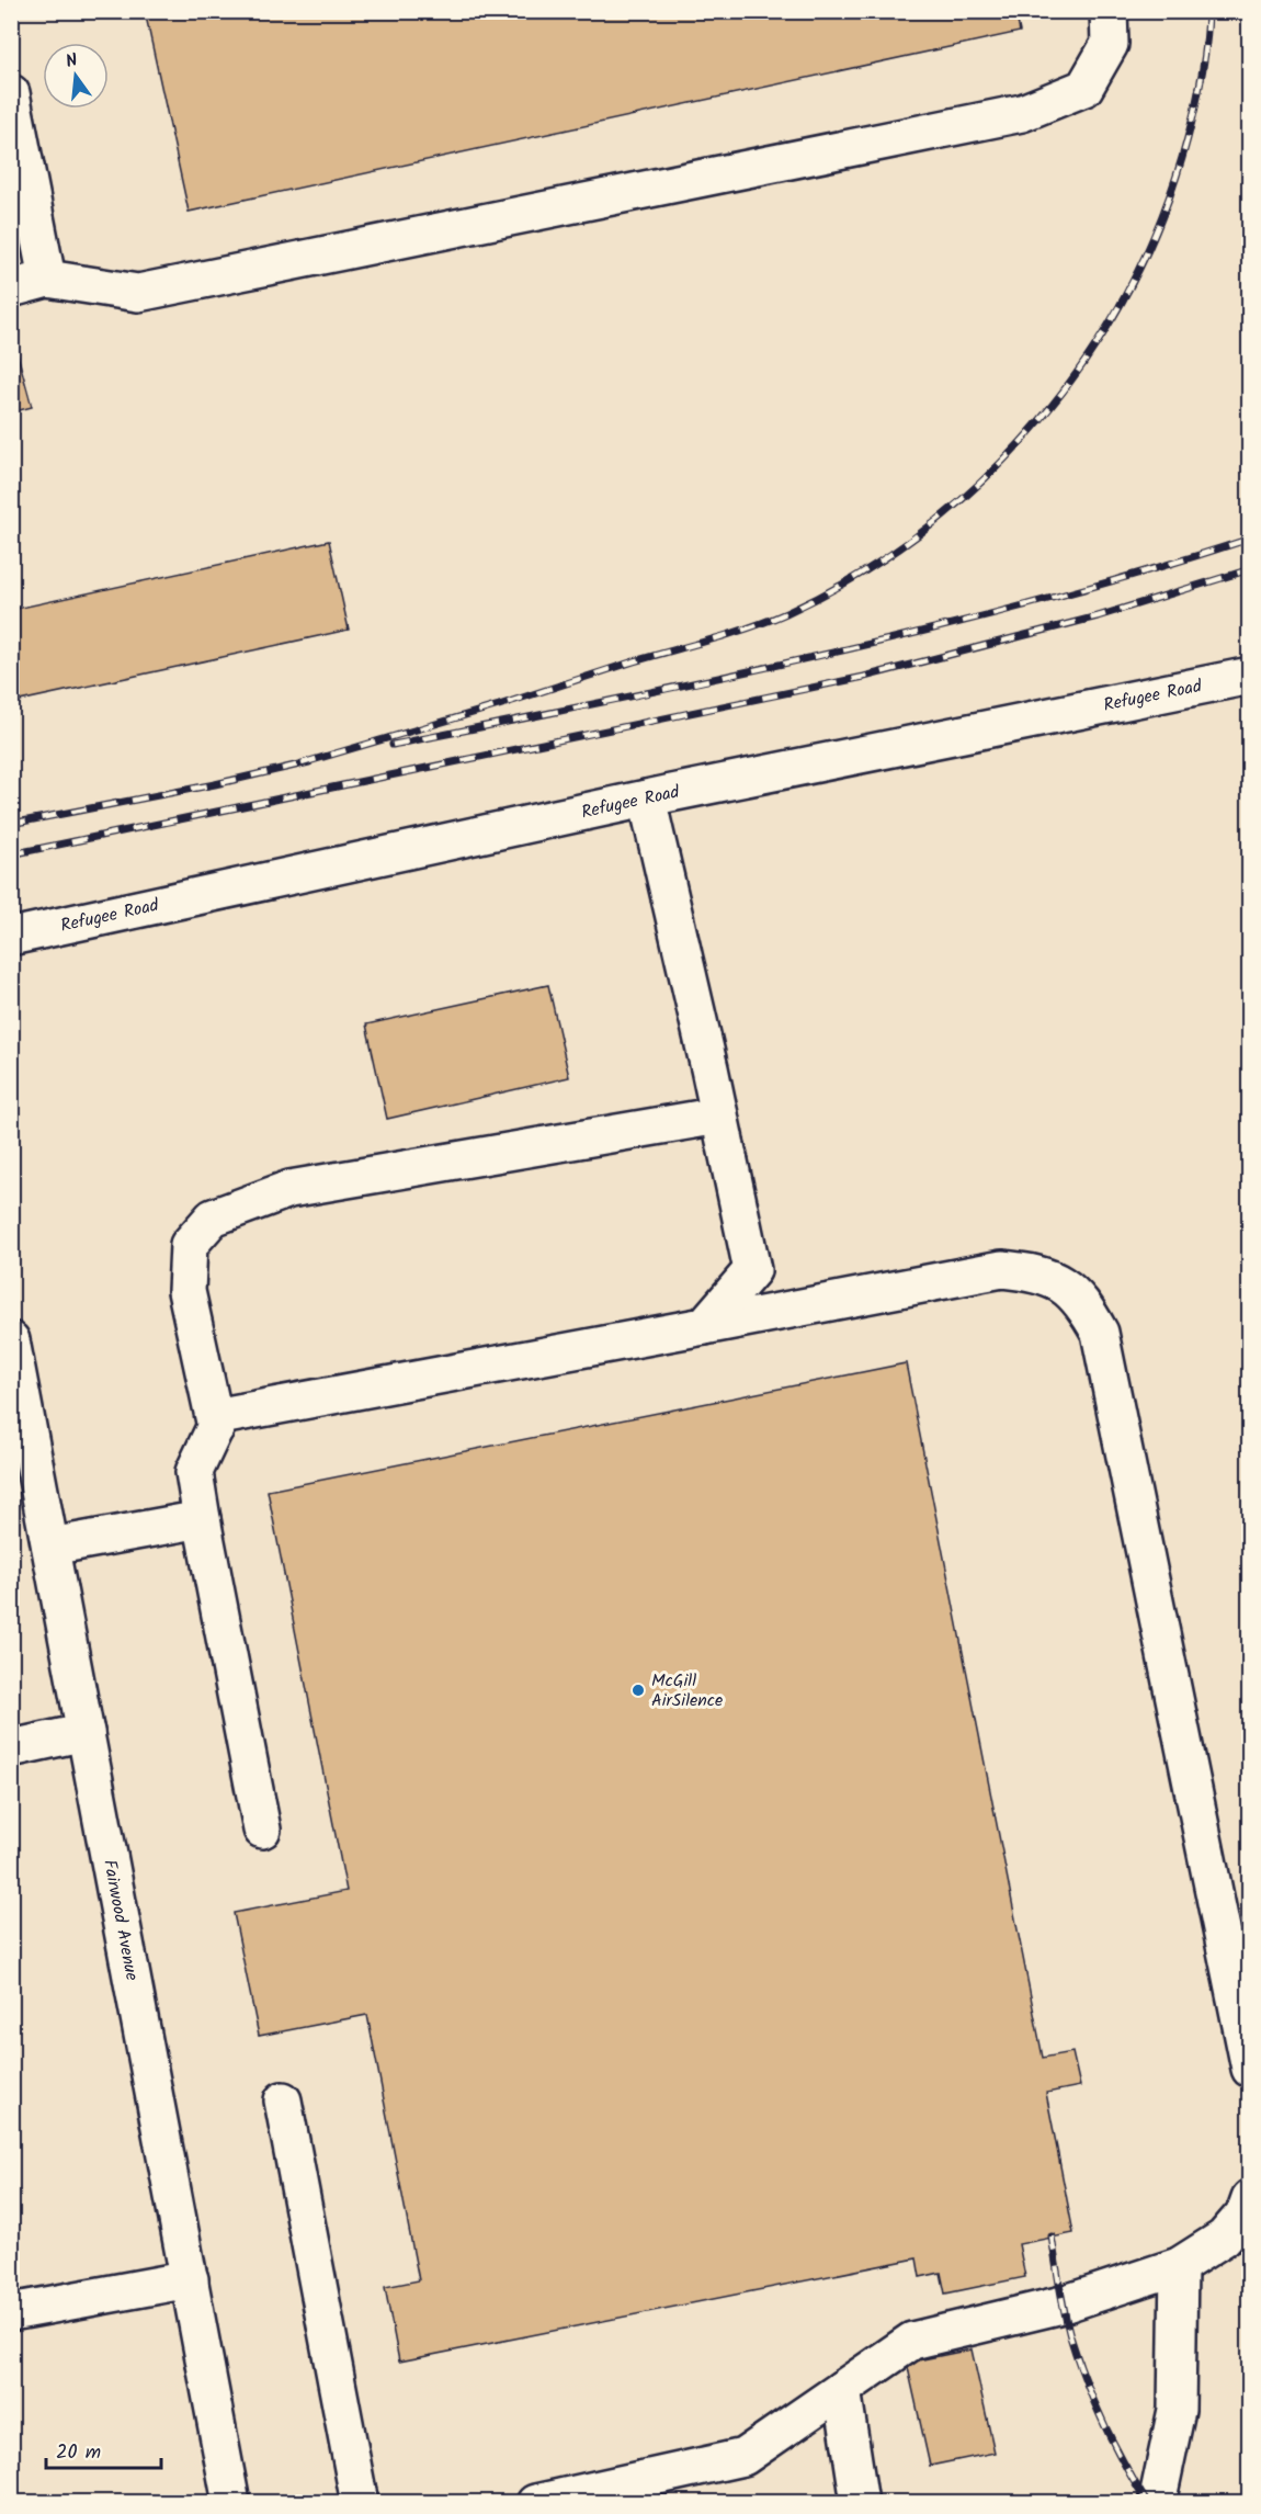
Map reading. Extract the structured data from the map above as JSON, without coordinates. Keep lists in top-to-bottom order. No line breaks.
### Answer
{"streets":{"main road":["Refugee Road","Fairwood Avenue"]},"places":["McGill AirSilence"],"scale_bar":"20 m","north":"top"}
